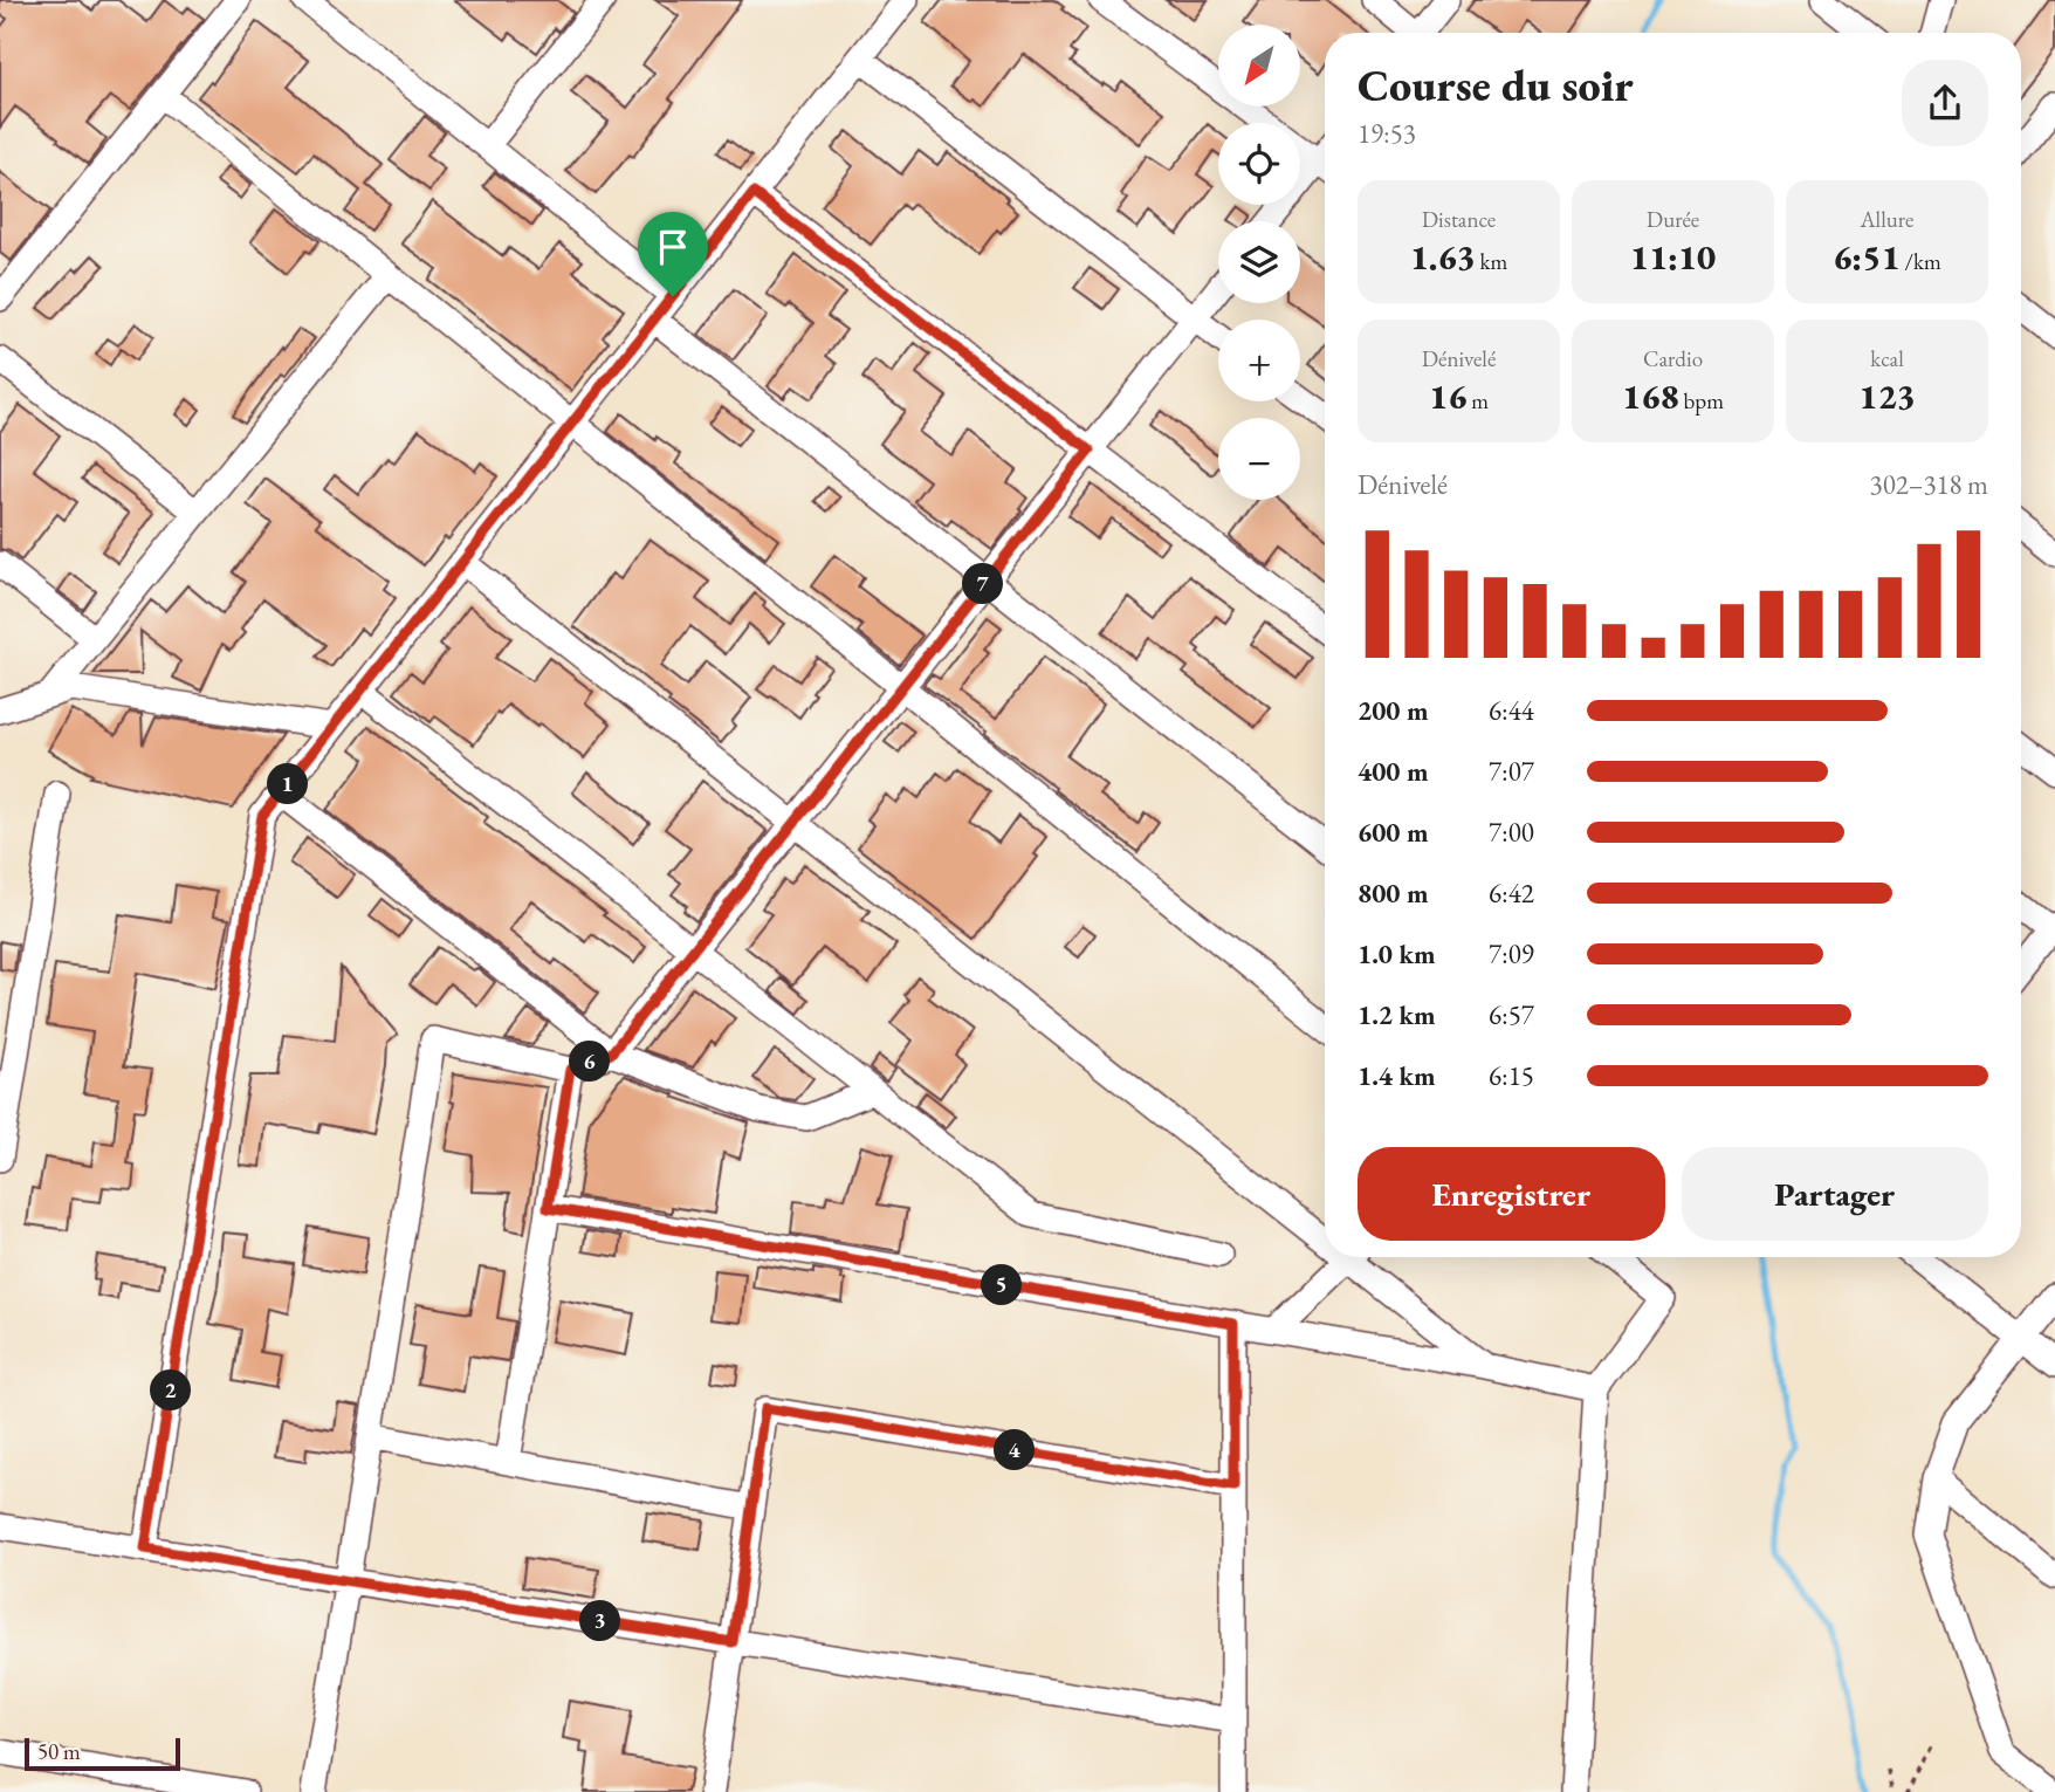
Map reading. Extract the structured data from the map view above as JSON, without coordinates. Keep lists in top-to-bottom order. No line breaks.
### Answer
{"scale_bar":"50 m","north":"bottom left","page":{"map_buttons":["+","−"],"heading":["Course du soir","19:53"],"stats":[["Distance","1.63 km"],["Durée","11:10"],["Allure","6:51 /km"],["Dénivelé","16 m"],["Cardio","168 bpm"],["kcal","123"]],"chart":["Dénivelé","302–318 m"],"pins":["7","1","6","5","2","4","3"],"list":[{"name":"200 m","note":"6:44"},{"name":"400 m","note":"7:07"},{"name":"600 m","note":"7:00"},{"name":"800 m","note":"6:42"},{"name":"1.0 km","note":"7:09"},{"name":"1.2 km","note":"6:57"},{"name":"1.4 km","note":"6:15"}],"buttons":["Enregistrer","Partager"],"scale":"50 m"}}
